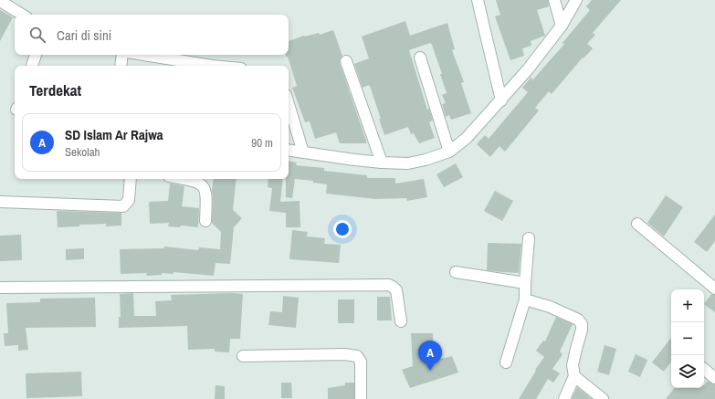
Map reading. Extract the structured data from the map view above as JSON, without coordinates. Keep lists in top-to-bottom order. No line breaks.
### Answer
{"page":{"search":"Cari di sini","heading":"Terdekat","list":[{"mark":"A","name":"SD Islam Ar Rajwa","note":"Sekolah","value":"90 m"}],"map_buttons":["+","−"],"pins":"A"}}
